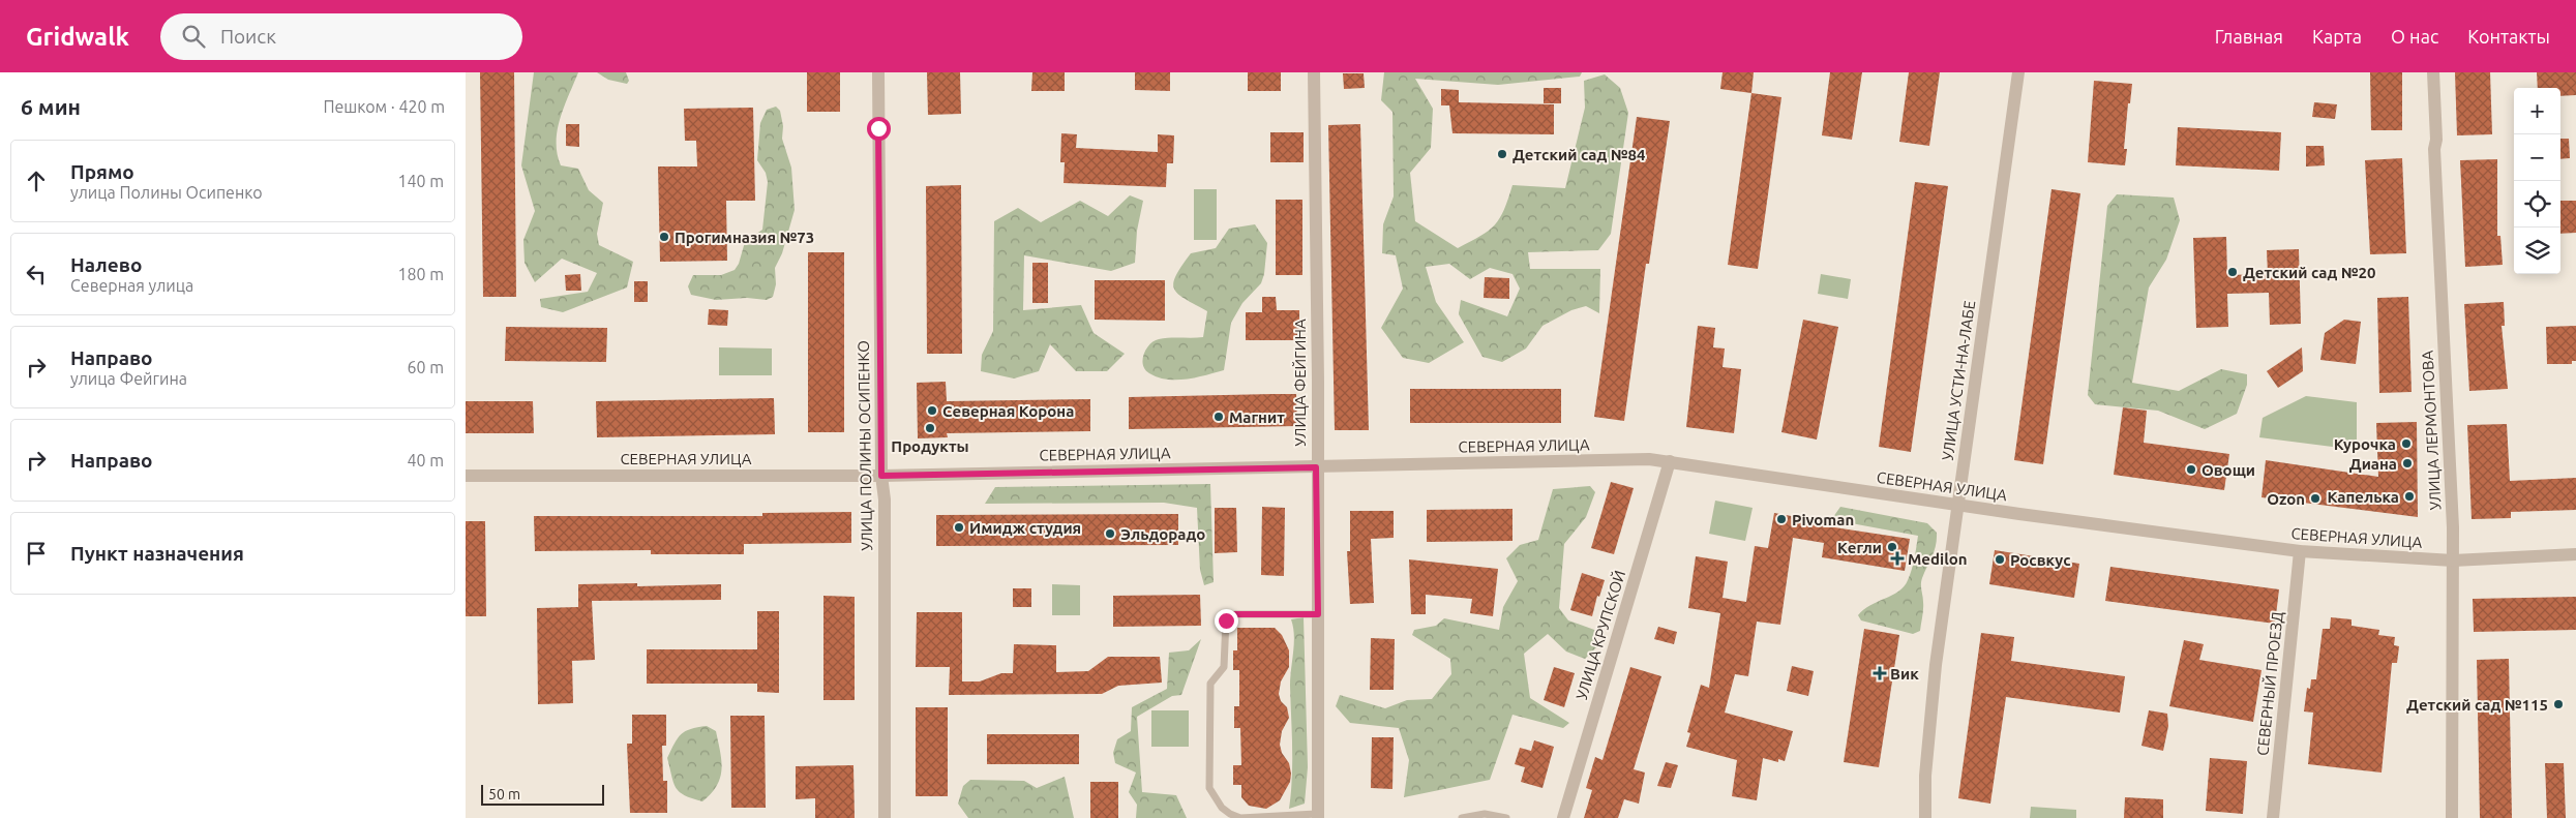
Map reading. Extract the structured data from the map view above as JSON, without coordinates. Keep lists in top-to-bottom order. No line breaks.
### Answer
{"streets":{"street":["УЛИЦА УСТИ-НА-ЛАБЕ","УЛИЦА ФЕЙГИНА","УЛИЦА ЛЕРМОНТОВА","УЛИЦА ПОЛИНЫ ОСИПЕНКО","СЕВЕРНАЯ УЛИЦА","УЛИЦА КРУПСКОЙ","СЕВЕРНЫЙ ПРОЕЗД"]},"crossings":[["УЛИЦА УСТИ-НА-ЛАБЕ","СЕВЕРНАЯ УЛИЦА"],["УЛИЦА ФЕЙГИНА","СЕВЕРНАЯ УЛИЦА"],["УЛИЦА ЛЕРМОНТОВА","СЕВЕРНАЯ УЛИЦА"],["УЛИЦА ПОЛИНЫ ОСИПЕНКО","СЕВЕРНАЯ УЛИЦА"],["СЕВЕРНАЯ УЛИЦА","УЛИЦА КРУПСКОЙ"],["СЕВЕРНАЯ УЛИЦА","СЕВЕРНЫЙ ПРОЕЗД"]],"places":{"other":["Детский сад №84","Прогимназия №73","Детский сад №20","Северная Корона","Магнит","Продукты","Курочка","Диана","Овощи","Капелька","Ozon","Pivoman","Имидж студия","Эльдорадо","Кегли","Росвкус","Детский сад №115"],"health":["Medilon","Вик"]},"scale_bar":"50 m","page":{"header":"Gridwalk","search":"Поиск","nav":["Главная","Карта","О нас","Контакты"],"heading":["6 мин","Пешком · 420 m"],"map_buttons":["+","−"],"list":[["Прямо","улица Полины Осипенко","140 m"],["Налево","Северная улица","180 m"],["Направо","улица Фейгина","60 m"],["Направо","40 m"],"Пункт назначения"],"scale":"50 m"}}
